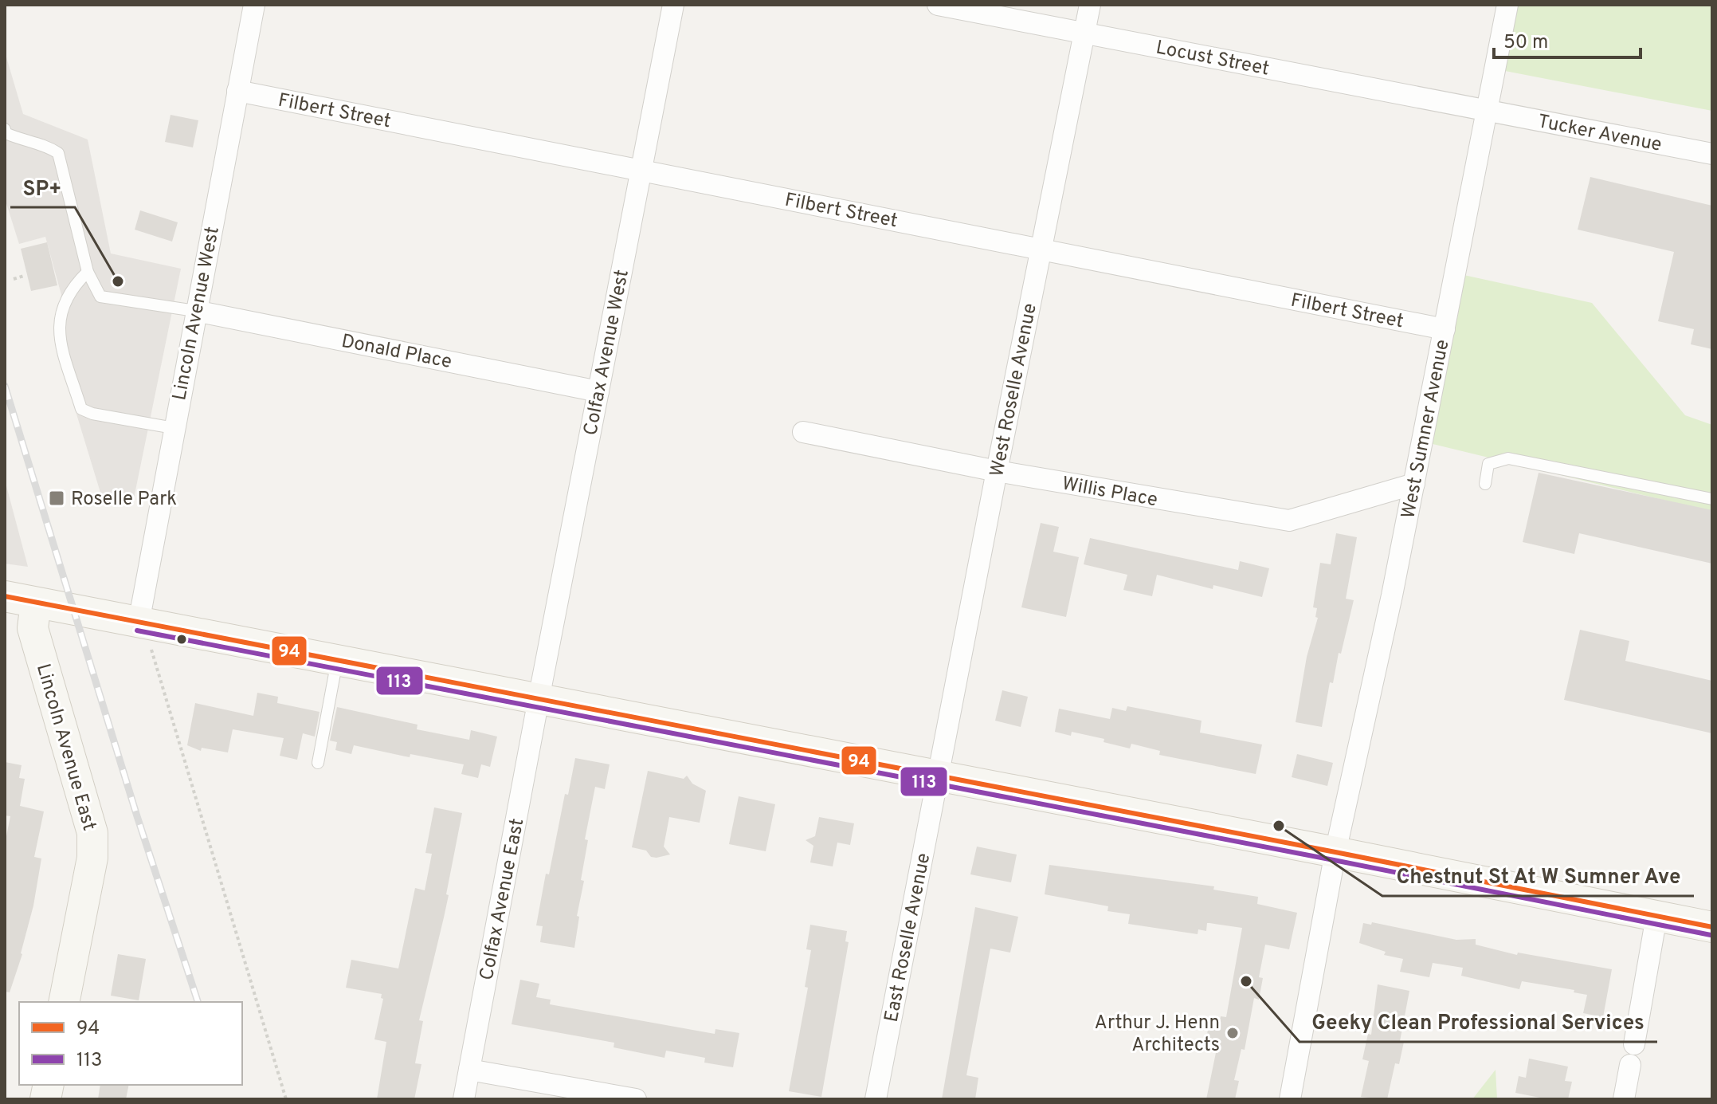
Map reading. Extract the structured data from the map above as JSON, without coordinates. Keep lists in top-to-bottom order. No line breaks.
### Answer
{"streets":{"street":["Locust Street","Filbert Street","Tucker Avenue","Lincoln Avenue West","Donald Place","Colfax Avenue West","West Roselle Avenue","West Sumner Avenue","Willis Place","Lincoln Avenue East","Colfax Avenue East","East Roselle Avenue"]},"crossings":[["Locust Street","Tucker Avenue"],["Locust Street","West Roselle Avenue"],["Locust Street","West Sumner Avenue"],["Filbert Street","Lincoln Avenue West"],["Filbert Street","Colfax Avenue West"],["Filbert Street","West Roselle Avenue"],["Filbert Street","West Sumner Avenue"],["Tucker Avenue","West Sumner Avenue"],["Lincoln Avenue West","Donald Place"],["Donald Place","Colfax Avenue West"],["Colfax Avenue West","Colfax Avenue East"],["West Roselle Avenue","Willis Place"],["West Roselle Avenue","East Roselle Avenue"],["West Sumner Avenue","Willis Place"]],"places":{"other":["SP+","Chestnut St At W Sumner Ave","Geeky Clean Professional Services","Arthur J. Henn Architects"],"transit":["Roselle Park"]},"lines":["transit line 94","transit line 113"],"legend":["94","113"],"scale_bar":"50 m"}
